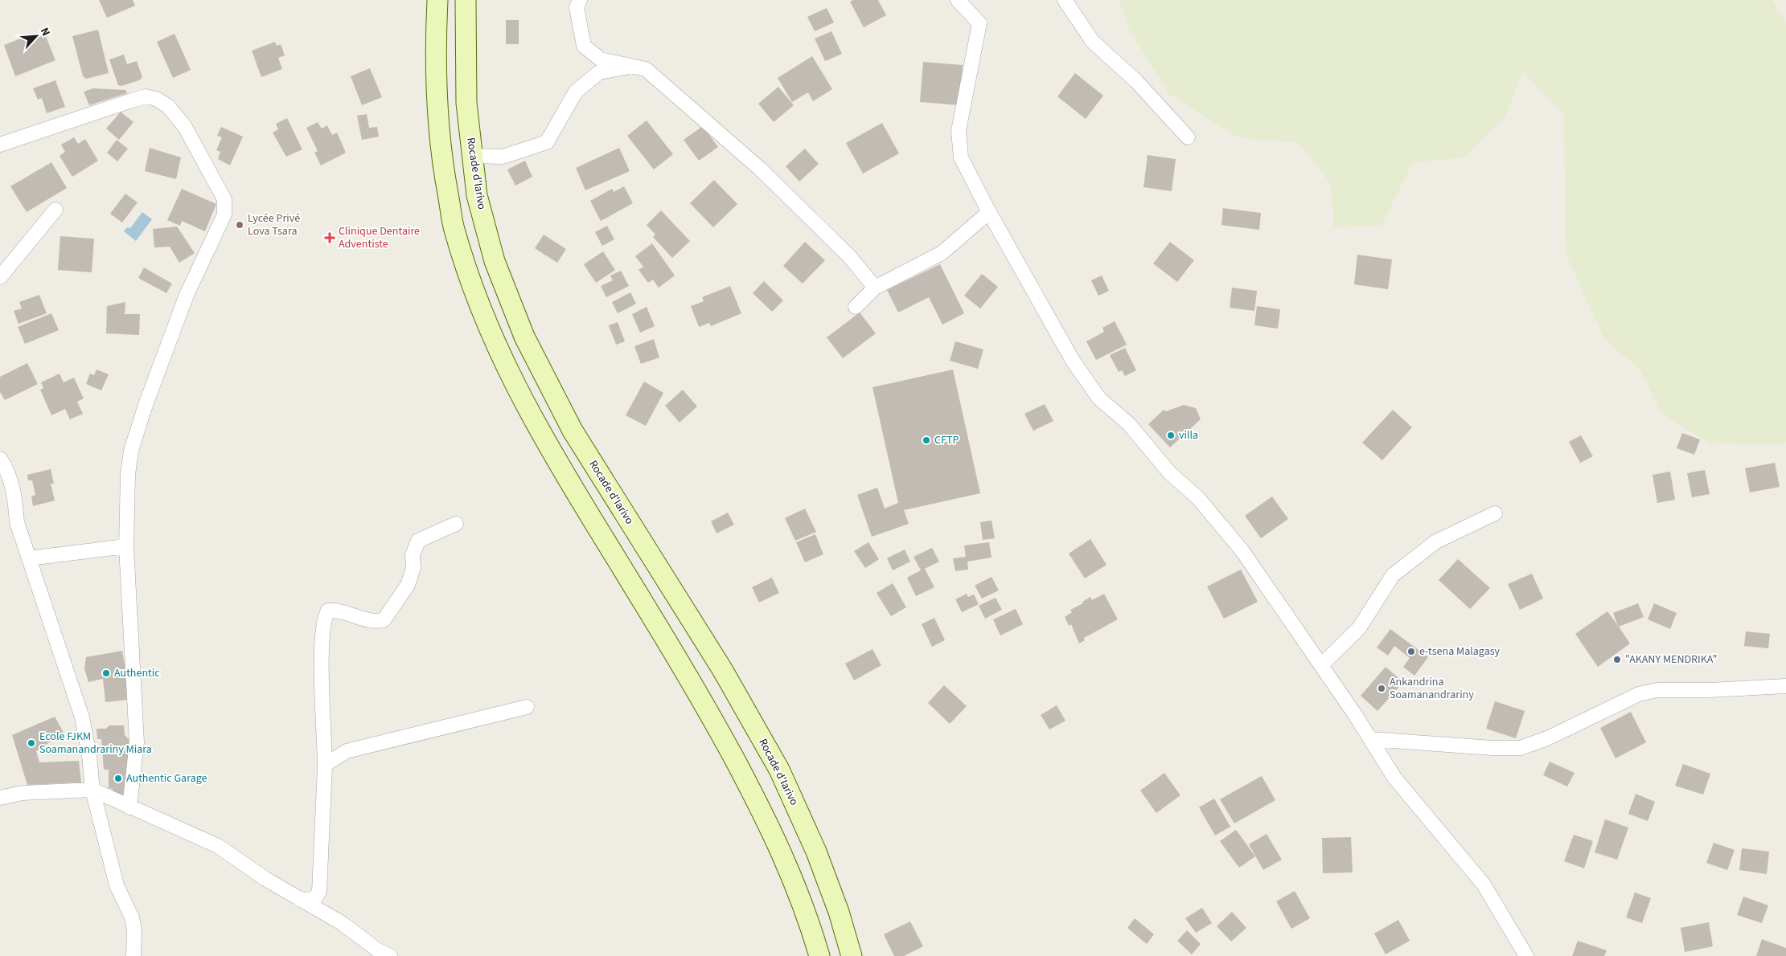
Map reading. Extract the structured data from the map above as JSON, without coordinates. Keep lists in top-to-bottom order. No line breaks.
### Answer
{"streets":{"main road":["Rocade d'Iarivo"]},"places":{"other":["Lycée Privé Lova Tsara","villa","CFTP","e-tsena Malagasy","\"AKANY MENDRIKA\"","Authentic","Ankandrina Soamanandrariny","Ecole FJKM Soamanandrariny Miara","Authentic Garage"],"health":["Clinique Dentaire Adventiste"]},"north":"top right"}
